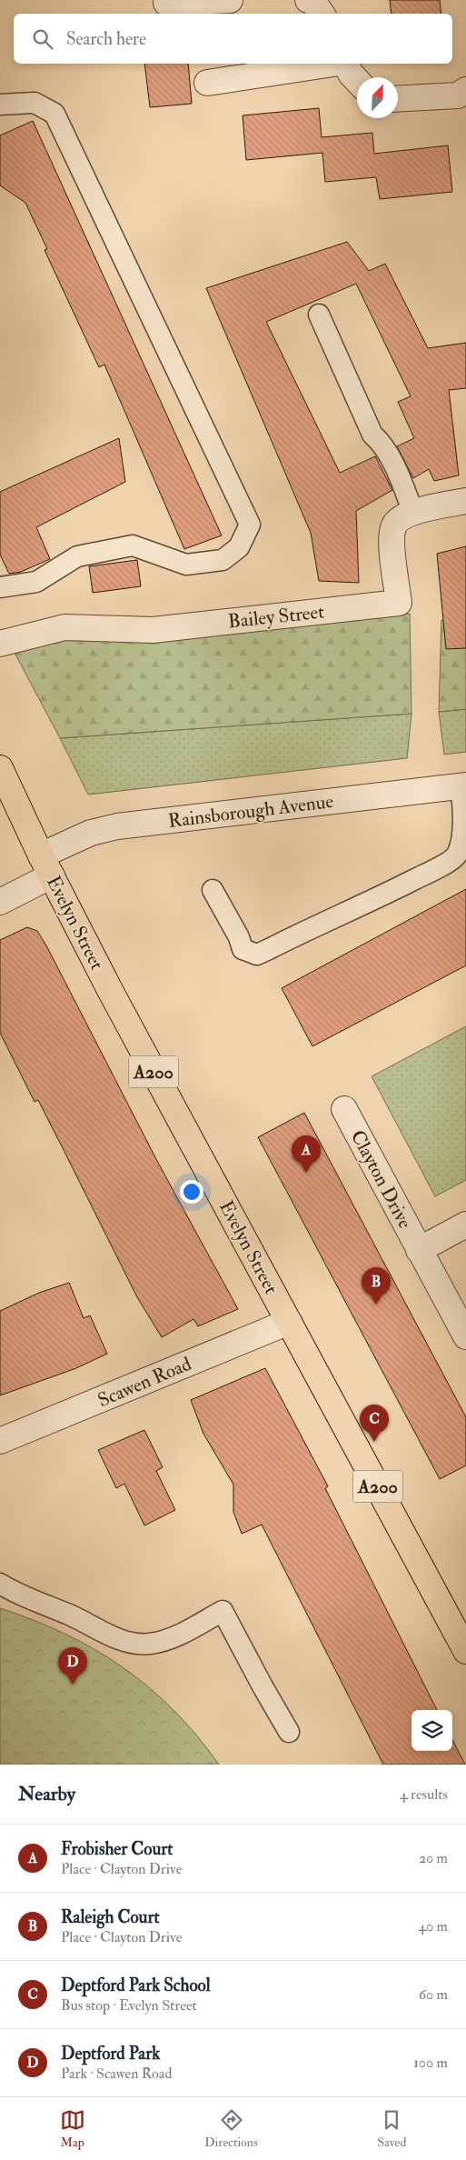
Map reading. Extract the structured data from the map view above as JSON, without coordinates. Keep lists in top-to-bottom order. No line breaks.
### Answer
{"streets":{"main road":["Evelyn Street","A200"],"street":["Bailey Street","Rainsborough Avenue","Clayton Drive","Scawen Road"]},"crossings":[["Rainsborough Avenue","Evelyn Street"],["Evelyn Street","Scawen Road"]],"north":"top right","page":{"search":"Search here","pins":["A","B","C","D"],"heading":["Nearby","4 results"],"list":[{"mark":"A","name":"Frobisher Court","note":"Place · Clayton Drive","value":"20 m"},{"mark":"B","name":"Raleigh Court","note":"Place · Clayton Drive","value":"40 m"},{"mark":"C","name":"Deptford Park School","note":"Bus stop · Evelyn Street","value":"60 m"},{"mark":"D","name":"Deptford Park","note":"Park · Scawen Road","value":"100 m"}],"nav":["Map","Directions","Saved"]}}
